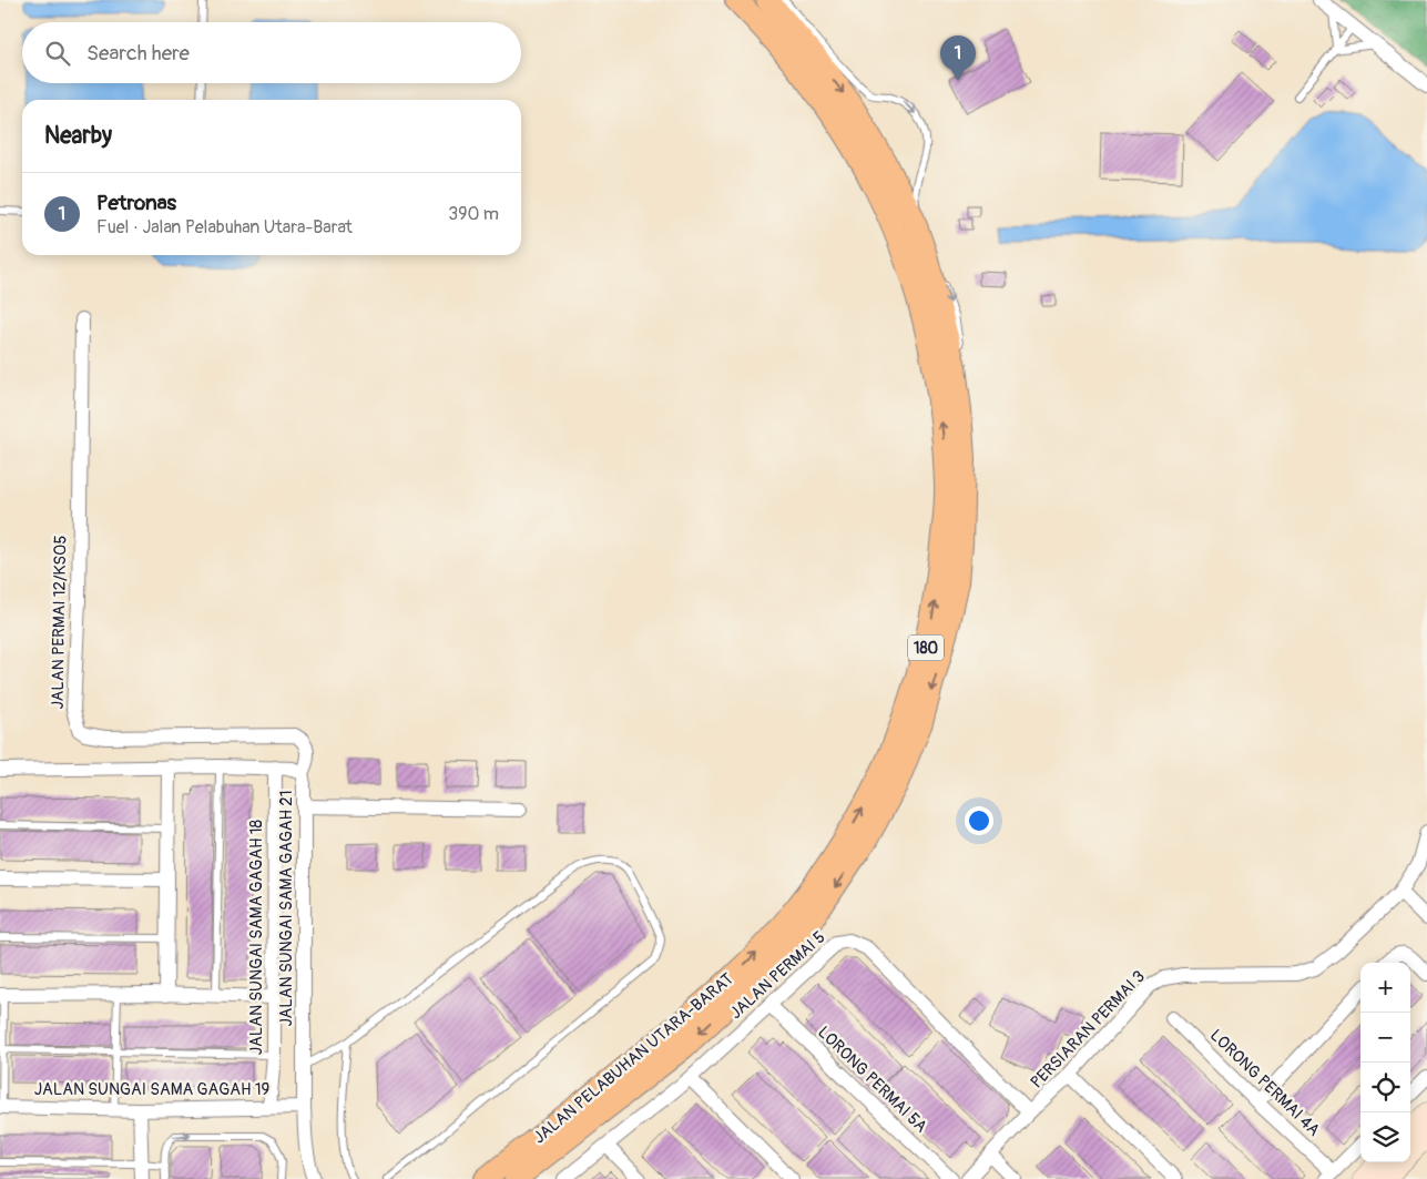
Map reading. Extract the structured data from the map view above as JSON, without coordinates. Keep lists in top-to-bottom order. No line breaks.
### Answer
{"streets":{"main road":["180","JALAN PELABUHAN UTARA-BARAT"],"street":["JALAN PERMAI 12/KS05","JALAN SUNGAI SAMA GAGAH 21","JALAN SUNGAI SAMA GAGAH 18","JALAN PERMAI 5","PERSIARAN PERMAI 3","LORONG PERMAI 5A","LORONG PERMAI 4A","JALAN SUNGAI SAMA GAGAH 19"]},"crossings":[["JALAN PERMAI 12/KS05","JALAN SUNGAI SAMA GAGAH 21"],["JALAN SUNGAI SAMA GAGAH 21","JALAN SUNGAI SAMA GAGAH 18"],["JALAN SUNGAI SAMA GAGAH 21","JALAN SUNGAI SAMA GAGAH 19"],["JALAN SUNGAI SAMA GAGAH 18","JALAN SUNGAI SAMA GAGAH 19"],["JALAN PERMAI 5","PERSIARAN PERMAI 3"],["JALAN PERMAI 5","LORONG PERMAI 5A"]],"page":{"search":"Search here","pins":"1","heading":"Nearby","list":[{"mark":"1","name":"Petronas","note":"Fuel · Jalan Pelabuhan Utara-Barat","value":"390 m"}],"map_buttons":["+","−"]}}
